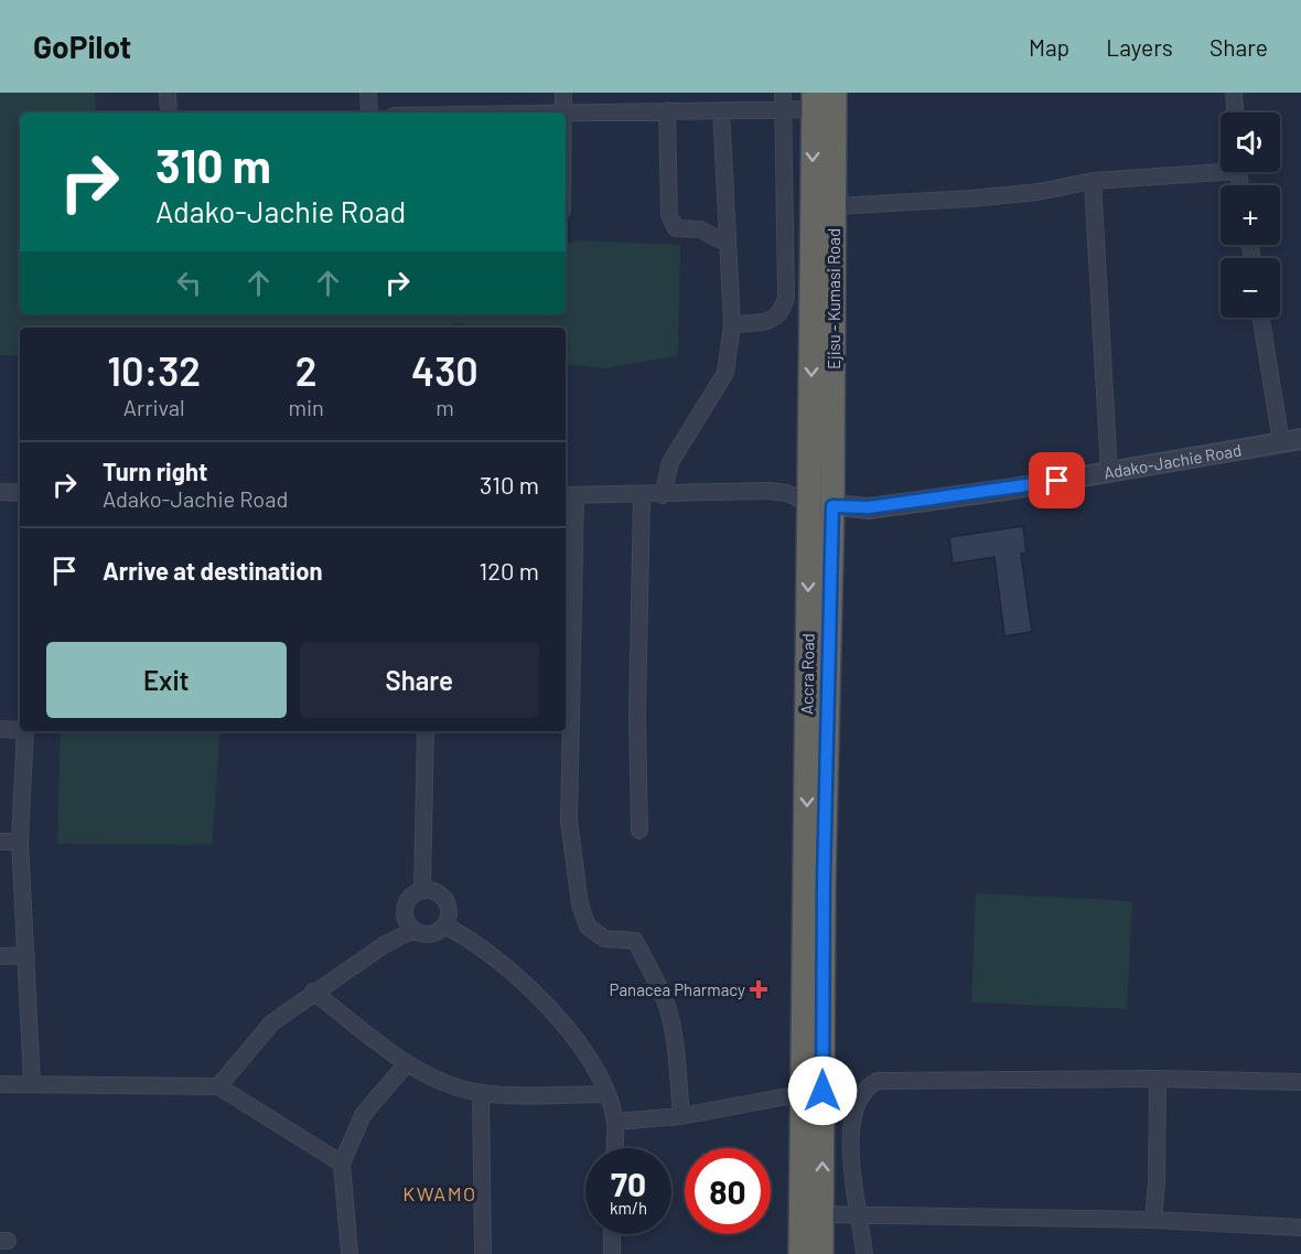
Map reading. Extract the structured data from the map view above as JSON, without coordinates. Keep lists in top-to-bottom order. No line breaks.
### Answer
{"streets":{"highway":["Ejisu - Kumasi Road"],"street":["Adako-Jachie Road"]},"crossings":[["Ejisu - Kumasi Road","Adako-Jachie Road"]],"districts":["KWAMO"],"places":{"health":["Panacea Pharmacy"]},"page":{"header":"GoPilot","nav":["Map","Layers","Share"],"map_buttons":["+","−"],"turn":["310 m","Adako-Jachie Road"],"eta":["10:32","Arrival","2","min","430","m"],"list":[{"name":"Turn right","note":"Adako-Jachie Road","value":"310 m"},{"name":"Arrive at destination","value":"120 m"}],"buttons":["Exit","Share"],"speed":"70 km/h","limit":"80"}}
